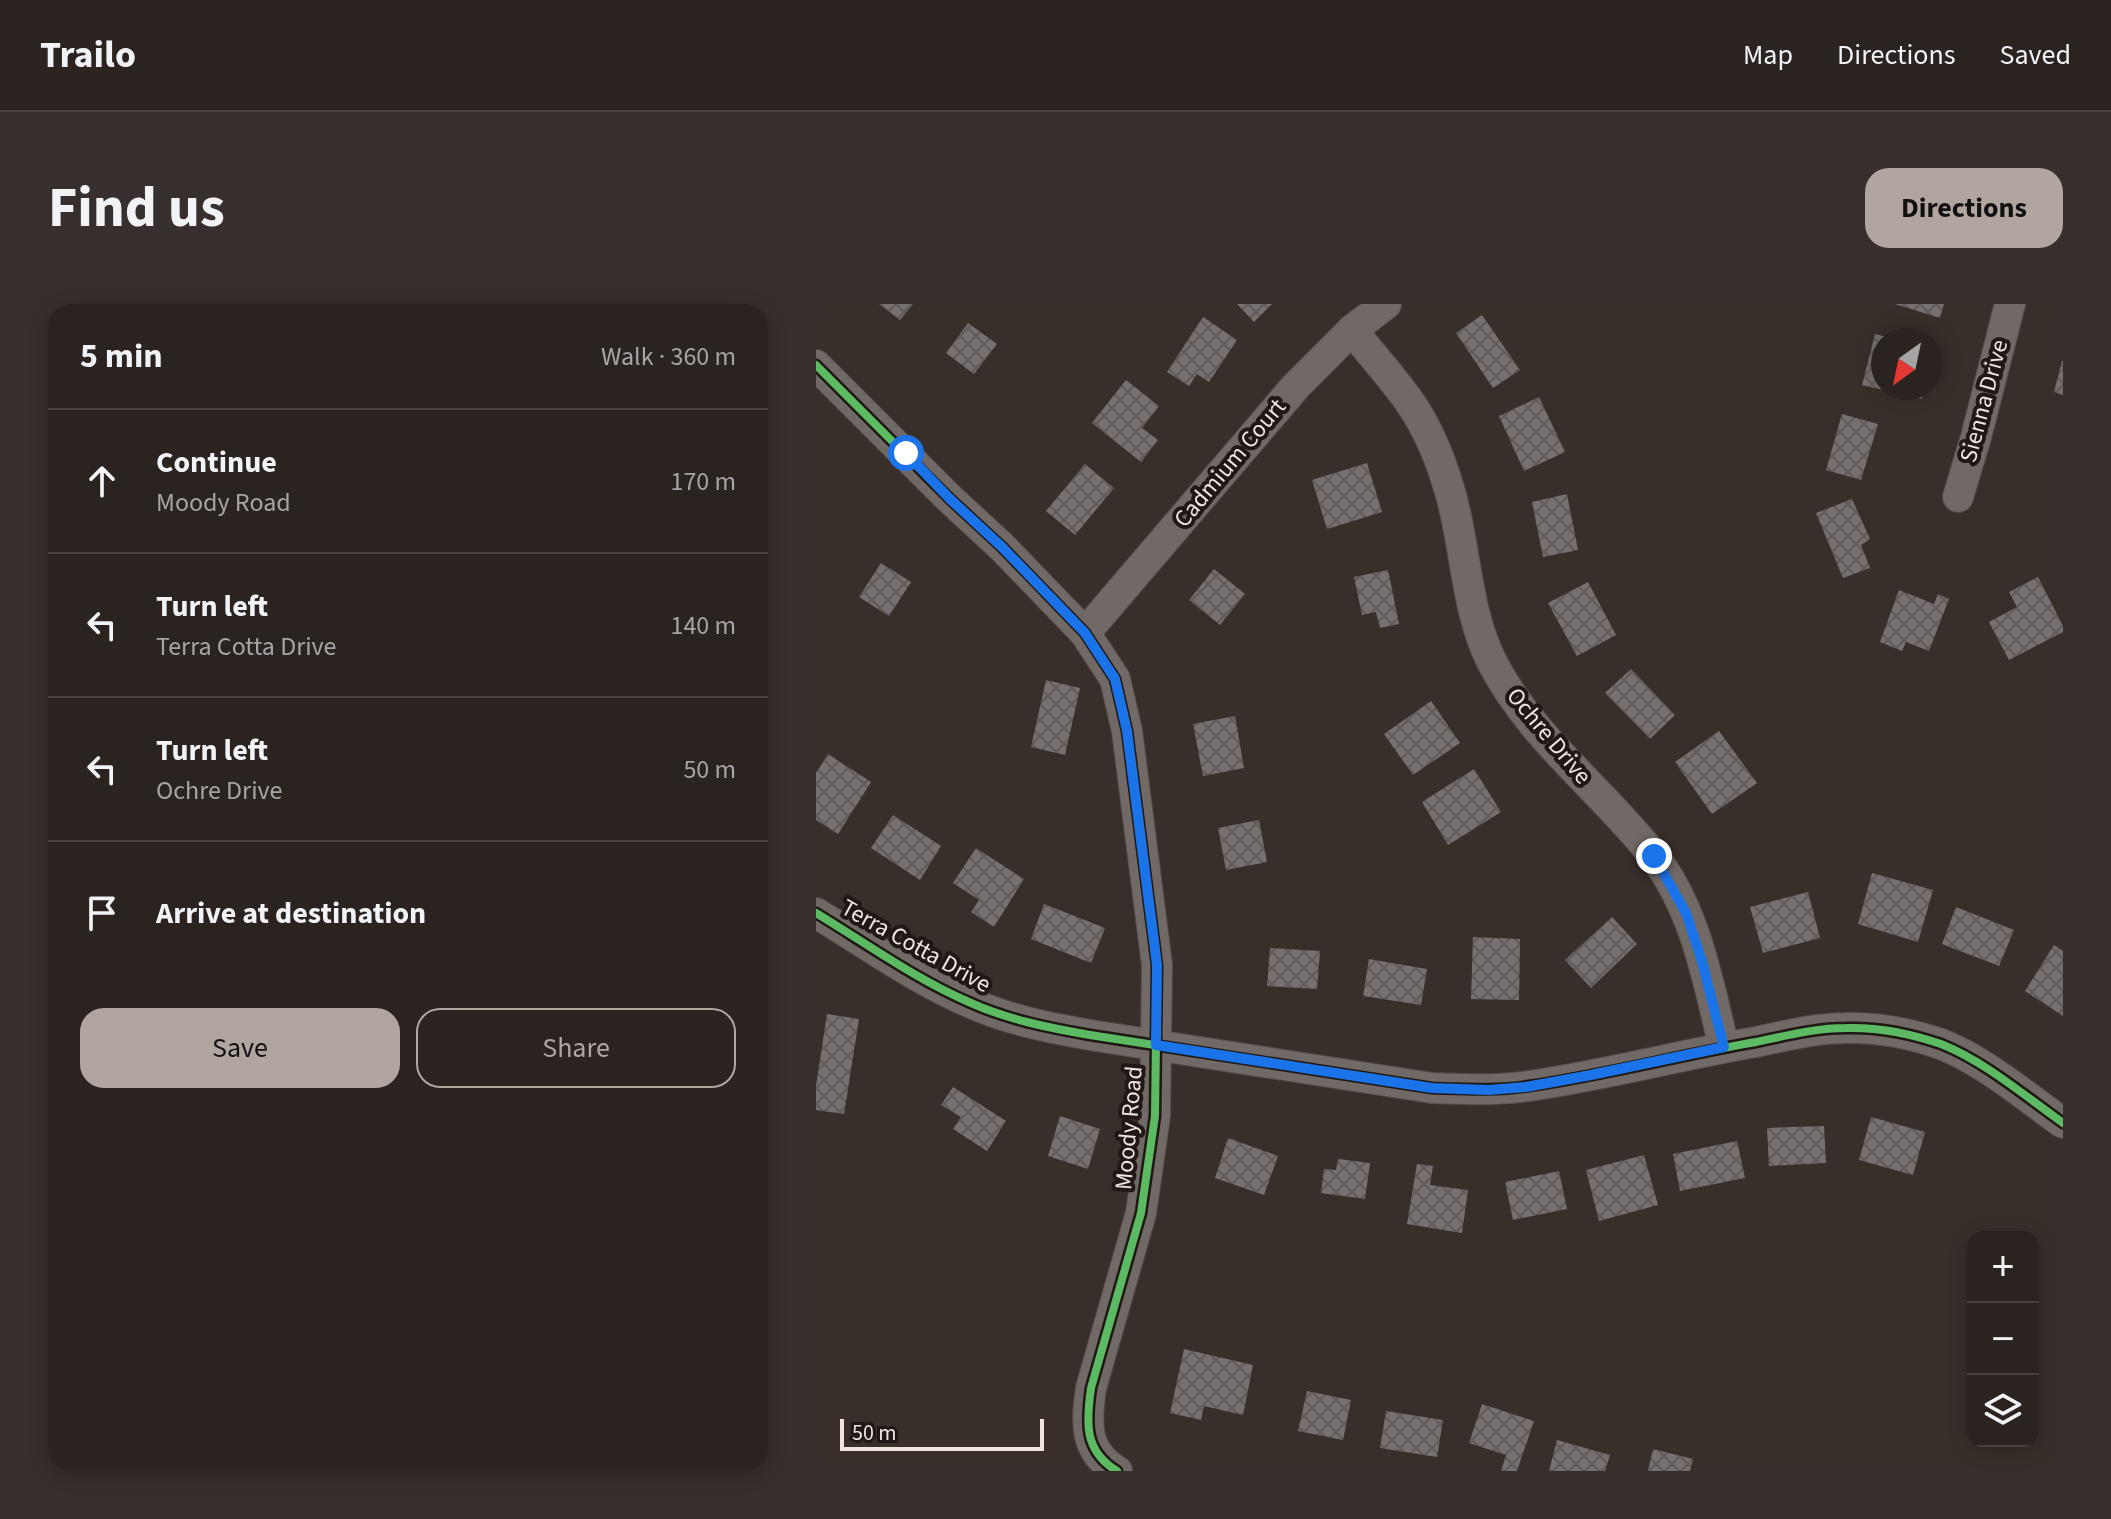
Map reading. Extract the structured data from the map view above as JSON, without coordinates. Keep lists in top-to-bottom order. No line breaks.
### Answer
{"streets":{"street":["Sienna Drive","Cadmium Court","Ochre Drive","Terra Cotta Drive","Moody Road"]},"crossings":[["Cadmium Court","Ochre Drive"],["Cadmium Court","Moody Road"],["Ochre Drive","Terra Cotta Drive"],["Terra Cotta Drive","Moody Road"]],"scale_bar":"50 m","north":"bottom left","page":{"header":"Trailo","nav":["Map","Directions","Saved"],"buttons":["Directions",["Save","Share"]],"title":"Find us","heading":["5 min","Walk · 360 m"],"list":[["Continue","Moody Road","170 m"],["Turn left","Terra Cotta Drive","140 m"],["Turn left","Ochre Drive","50 m"],"Arrive at destination"],"map_buttons":["+","−"],"scale":"50 m"}}
